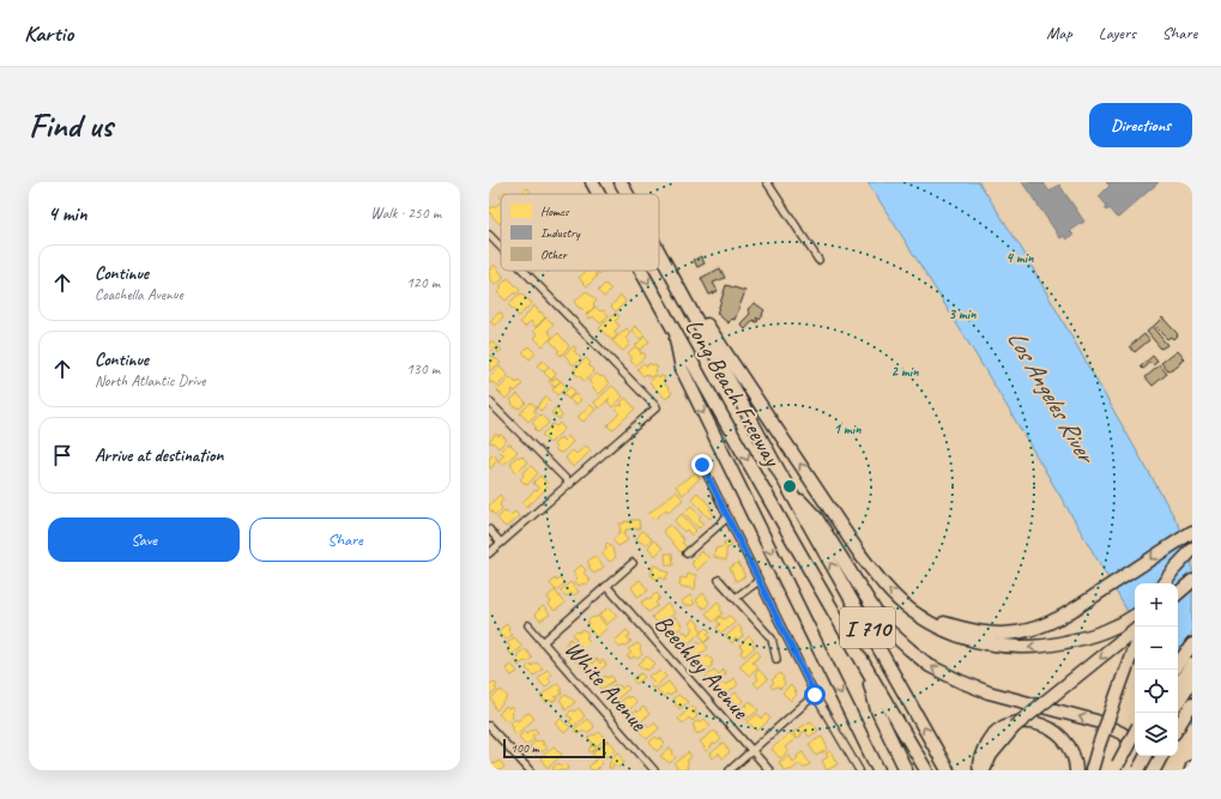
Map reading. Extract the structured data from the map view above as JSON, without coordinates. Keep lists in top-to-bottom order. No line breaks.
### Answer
{"streets":{"highway":["Long Beach Freeway","I 710"],"street":["Beechley Avenue","White Avenue"]},"water":["Los Angeles River"],"legend":["Homes","Industry","Other"],"scale_bar":"100 m","page":{"header":"Kartio","nav":["Map","Layers","Share"],"buttons":["Directions",["Save","Share"]],"title":"Find us","heading":["4 min","Walk · 250 m"],"list":[["Continue","Coachella Avenue","120 m"],["Continue","North Atlantic Drive","130 m"],"Arrive at destination"],"map_buttons":["+","−"],"scale":"100 m"},"rings":["4 min","3 min","2 min","1 min"]}
